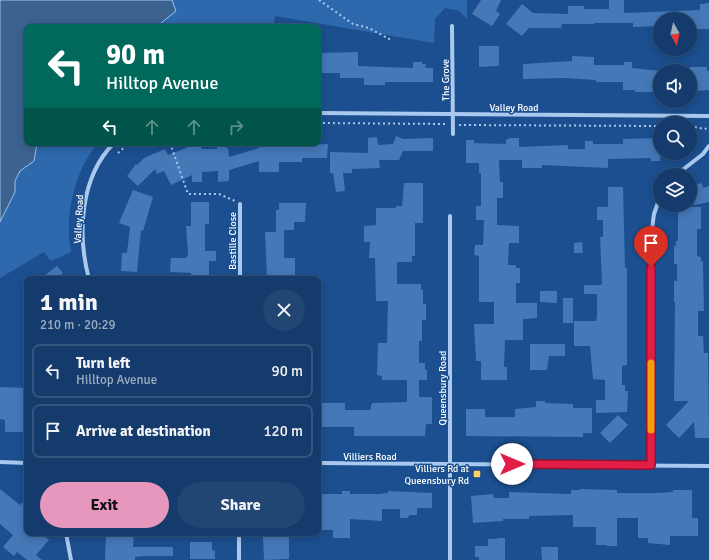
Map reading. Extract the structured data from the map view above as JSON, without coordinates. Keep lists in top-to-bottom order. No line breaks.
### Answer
{"streets":{"street":["The Grove","Valley Road","Bastille Close","Queensbury Road","Villiers Road"]},"crossings":[["The Grove","Valley Road"],["Queensbury Road","Villiers Road"]],"places":{"transit":["Villiers Rd at Queensbury Rd"]},"north":"bottom","page":{"turn":["90 m","Hilltop Avenue"],"heading":["1 min","210 m · 20:29"],"list":[{"name":"Turn left","note":"Hilltop Avenue","value":"90 m"},{"name":"Arrive at destination","value":"120 m"}],"buttons":["Exit","Share"]}}
